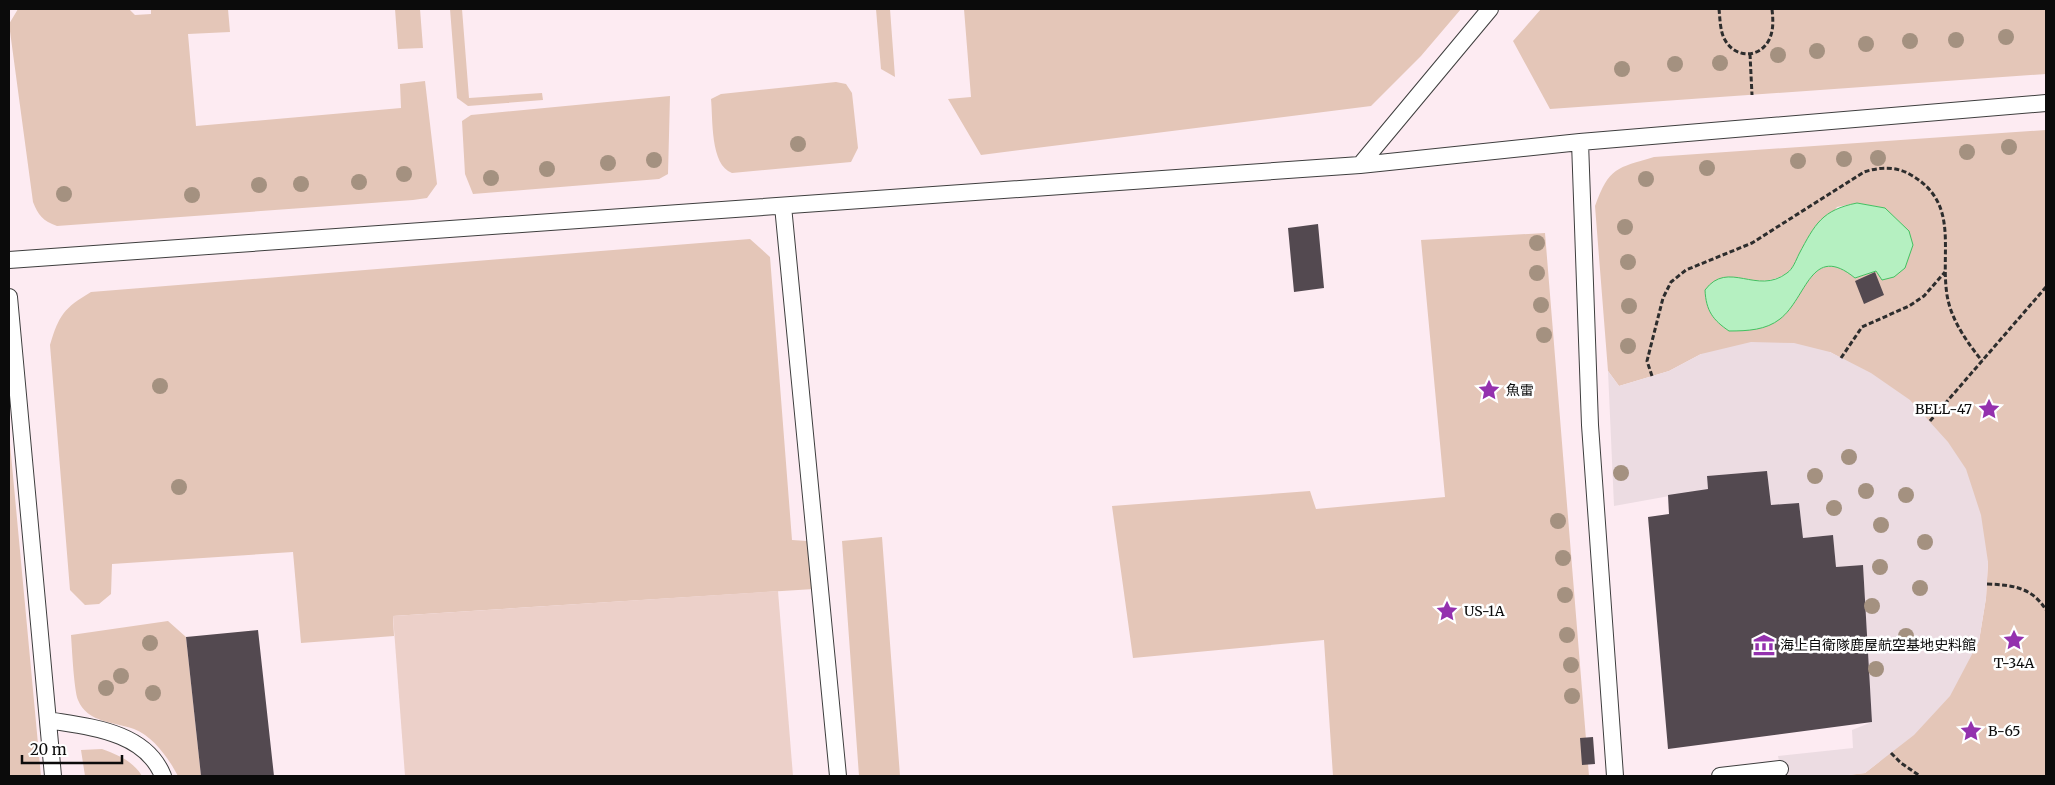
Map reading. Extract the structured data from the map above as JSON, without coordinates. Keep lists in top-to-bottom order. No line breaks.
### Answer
{"places":{"place":["魚雷","BELL-47","US-1A","T-34A","B-65"],"museum":["海上自衛隊鹿屋航空基地史料館"]},"scale_bar":"20 m"}
